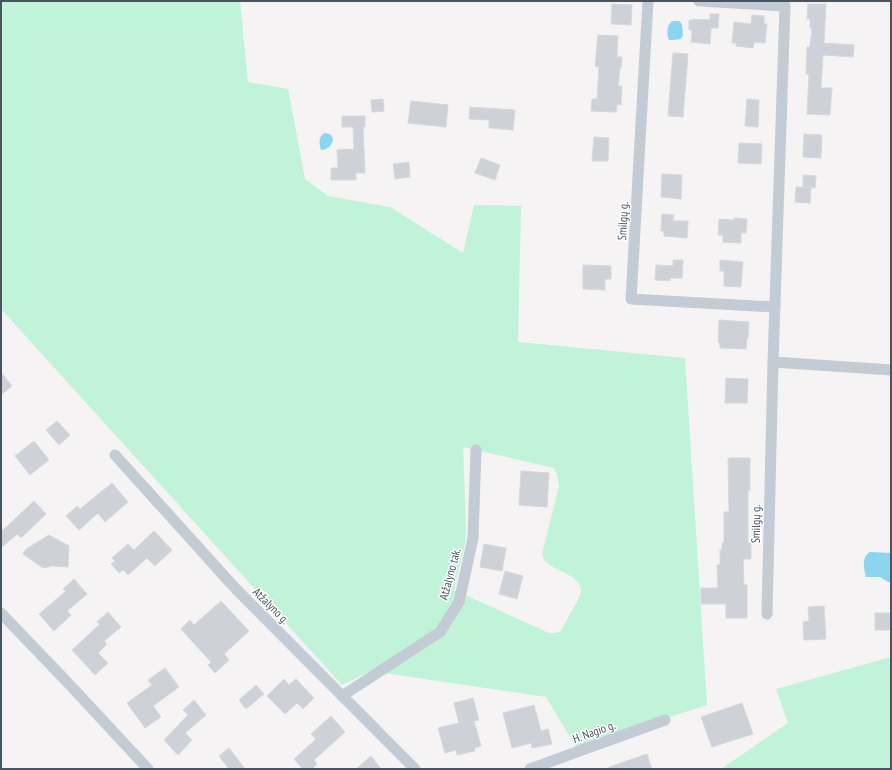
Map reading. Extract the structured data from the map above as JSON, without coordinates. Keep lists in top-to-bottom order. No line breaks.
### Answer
{"streets":{"street":["Smilgų g.","Atžalyno tak.","Atžalyno g.","H. Nagio g."]},"crossings":[["Atžalyno tak.","Atžalyno g."]]}
